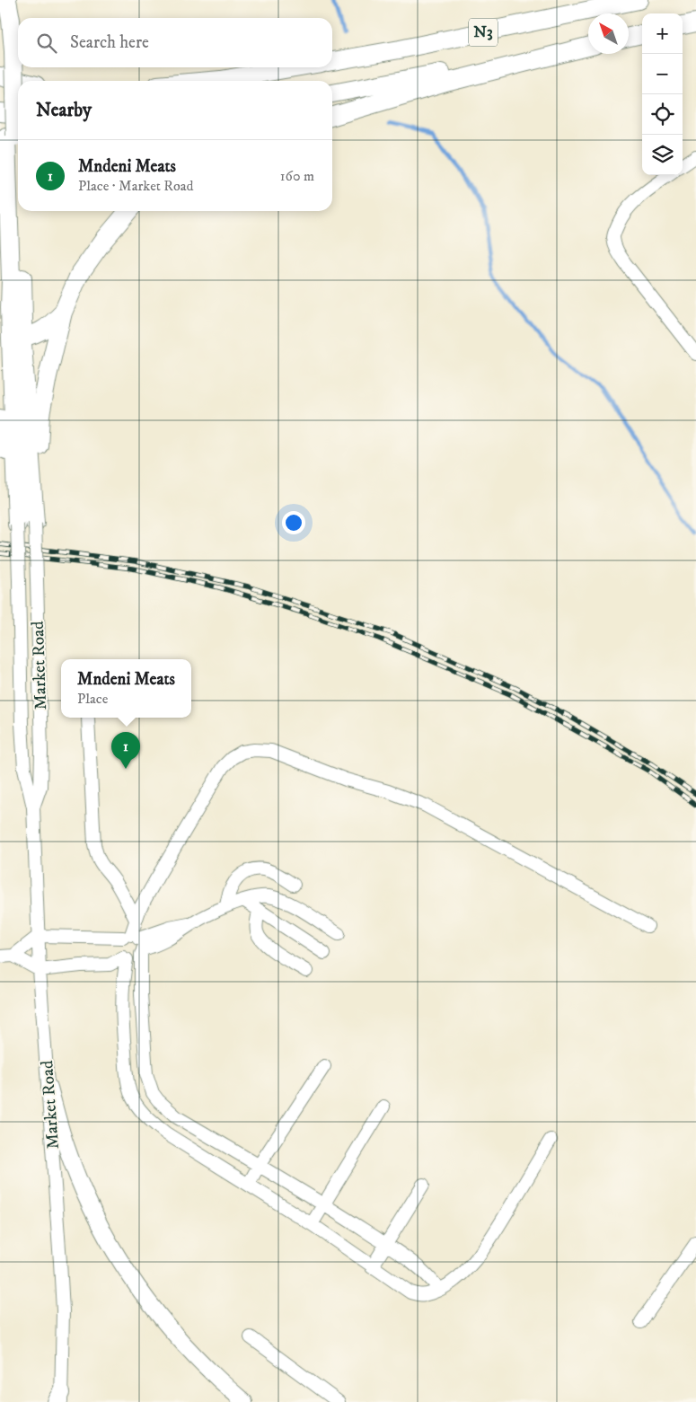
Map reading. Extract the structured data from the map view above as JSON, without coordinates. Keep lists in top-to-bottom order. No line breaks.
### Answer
{"streets":{"highway":["N3"],"street":["Market Road"]},"north":"top left","page":{"map_buttons":["+","−"],"search":"Search here","heading":"Nearby","list":[{"mark":"1","name":"Mndeni Meats","note":"Place · Market Road","value":"160 m"}],"popup":["Mndeni Meats","Place"],"pins":"1"}}
